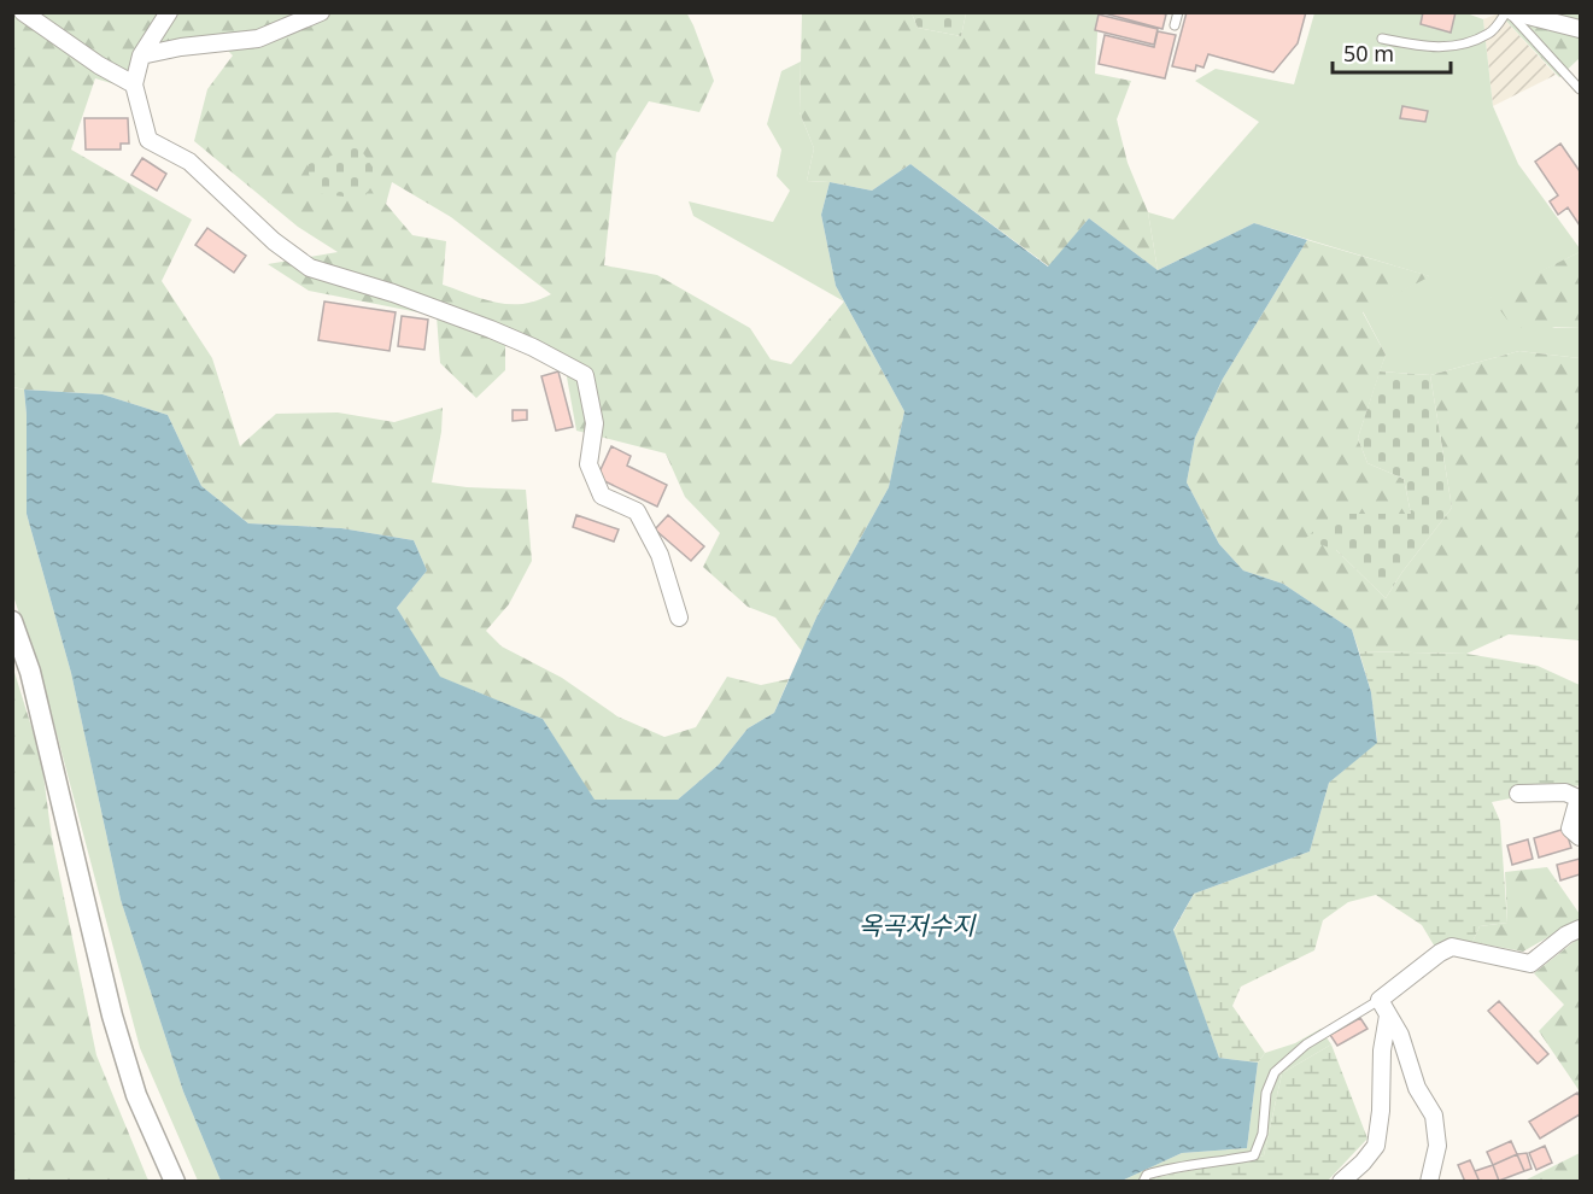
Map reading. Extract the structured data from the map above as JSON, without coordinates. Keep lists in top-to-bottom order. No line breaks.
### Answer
{"water":["옥곡저수지"],"scale_bar":"50 m"}
